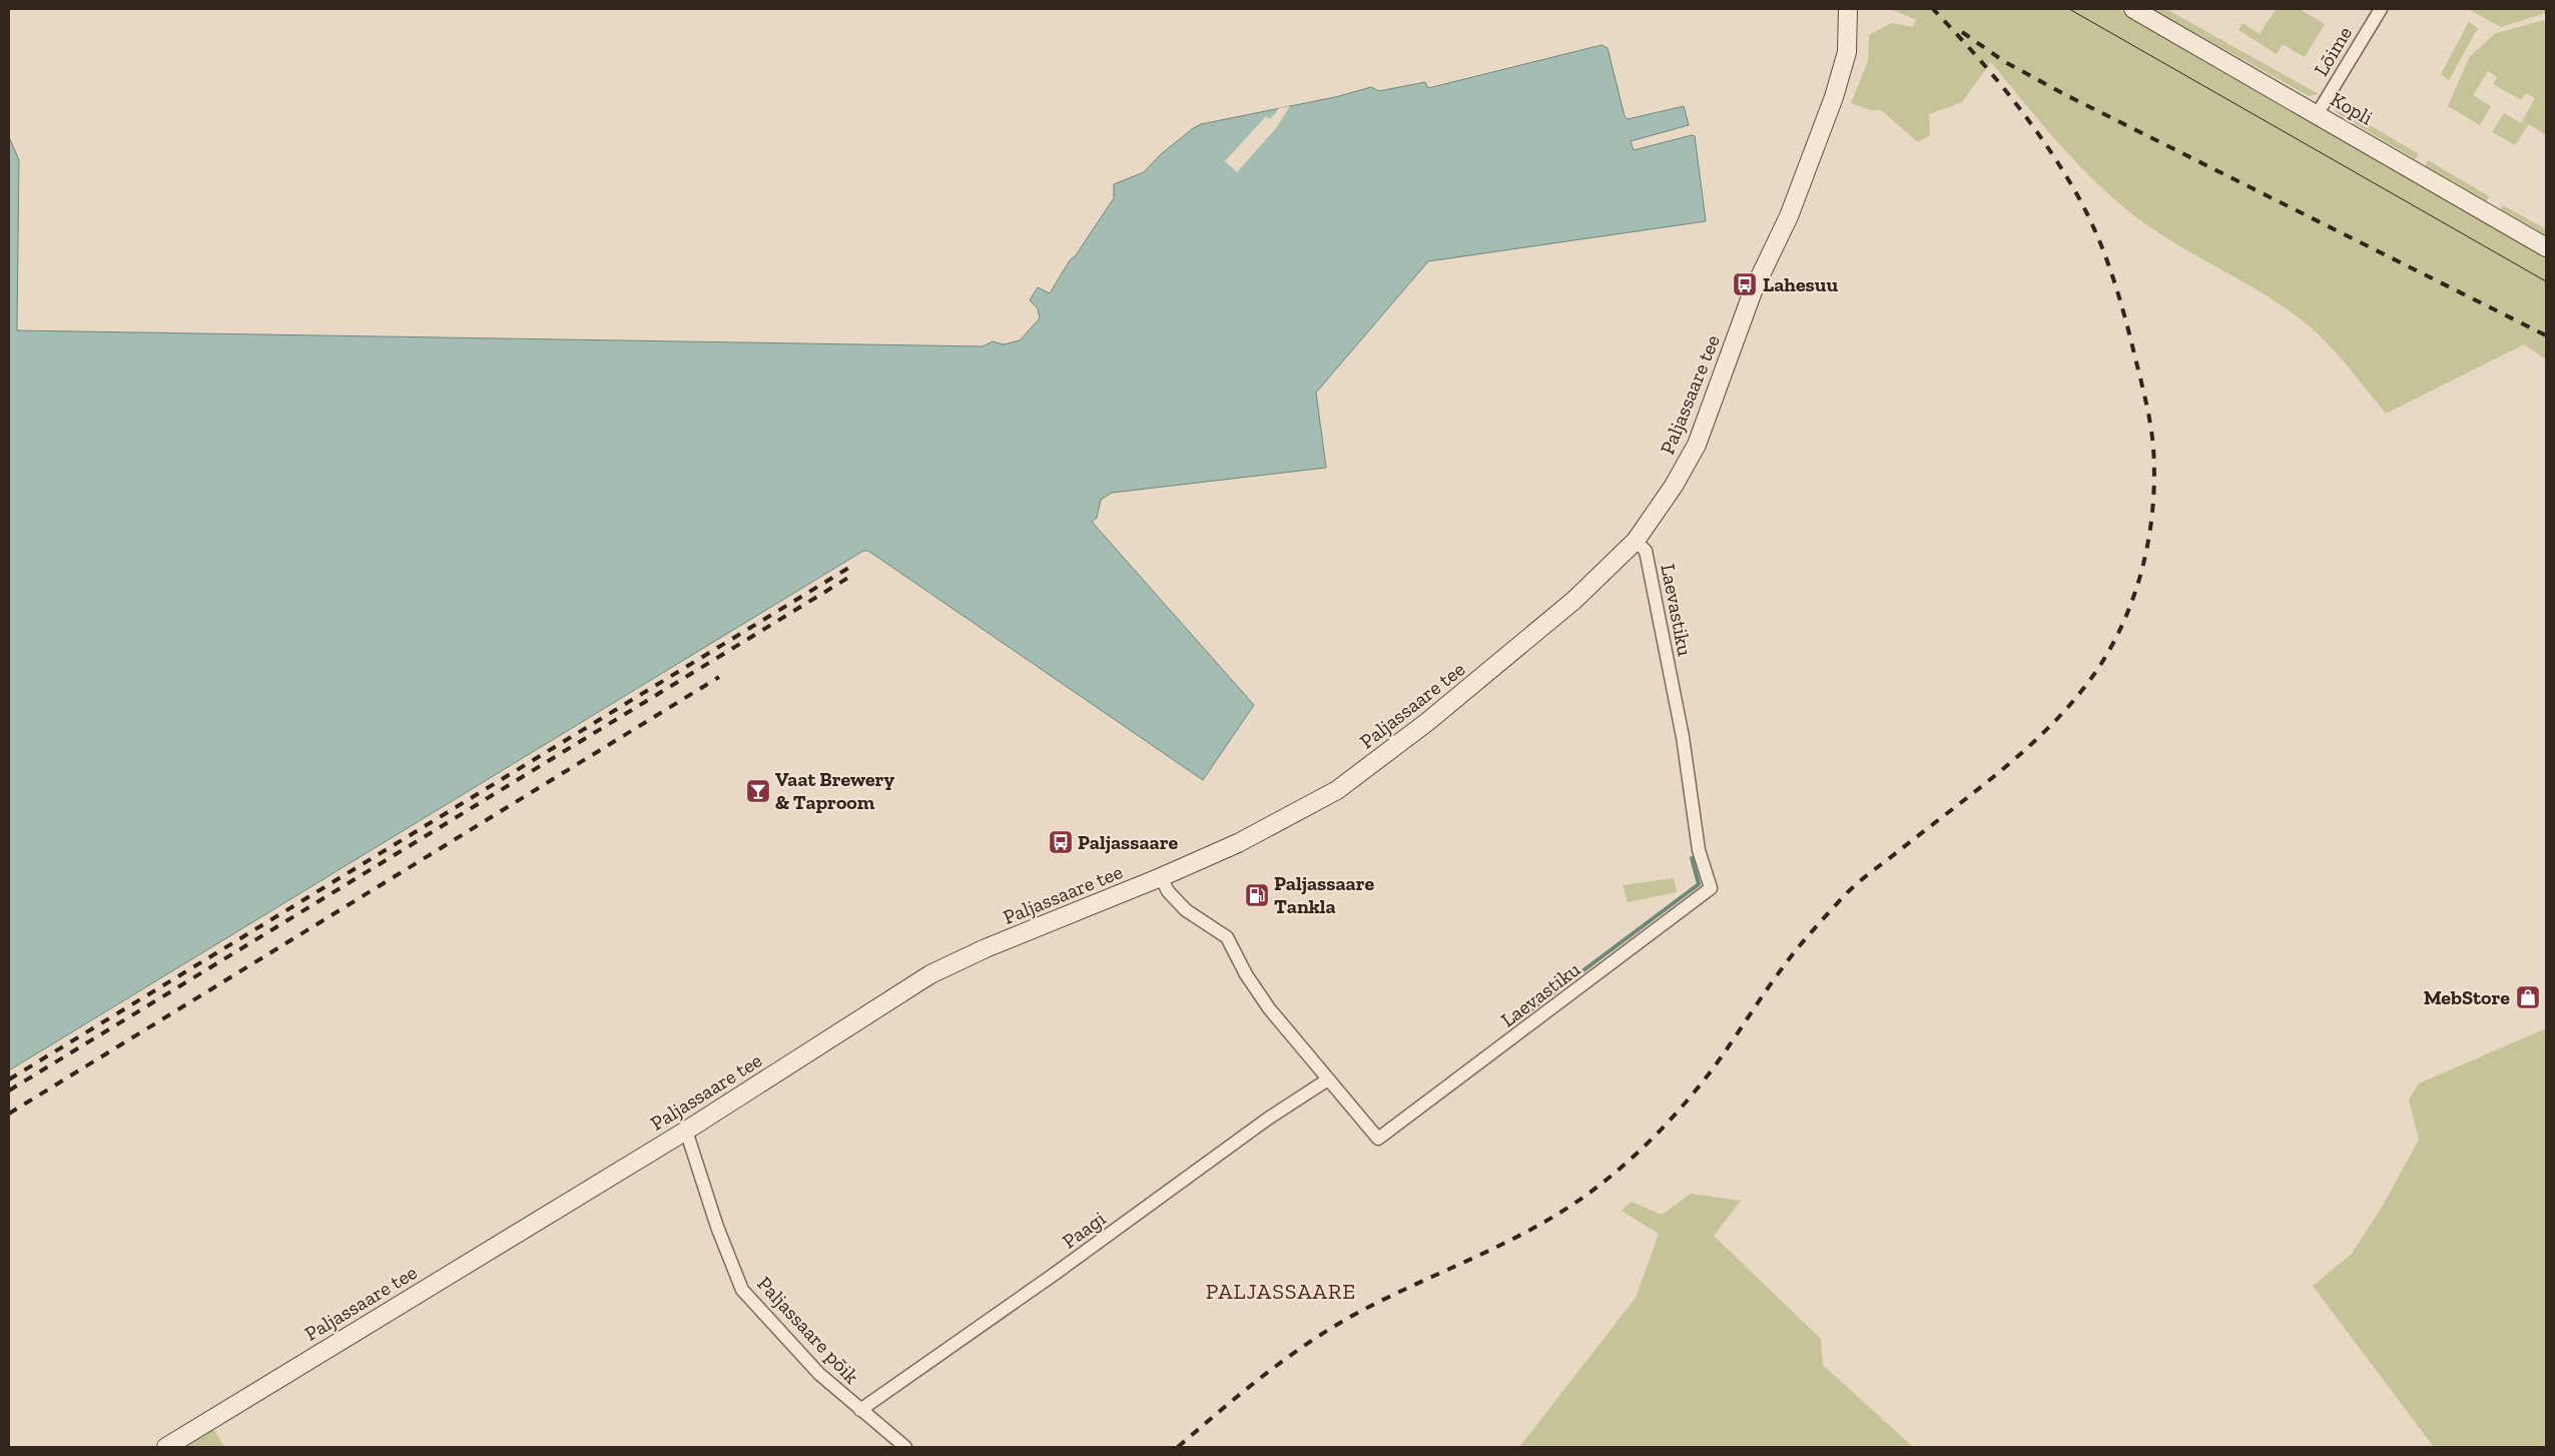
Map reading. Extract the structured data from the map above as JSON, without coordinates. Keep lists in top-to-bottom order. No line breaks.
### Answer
{"streets":{"street":["Lõime","Kopli","Paljassaare tee","Laevastiku","Paagi","Paljassaare põik"]},"crossings":[["Lõime","Kopli"],["Paljassaare tee","Laevastiku"],["Paljassaare tee","Paljassaare põik"],["Laevastiku","Paagi"],["Paagi","Paljassaare põik"]],"districts":["PALJASSAARE"],"places":{"bus stop":["Lahesuu","Paljassaare"],"bar":["Vaat Brewery & Taproom"],"fuel station":["Paljassaare Tankla"],"shop":["MebStore"]}}
